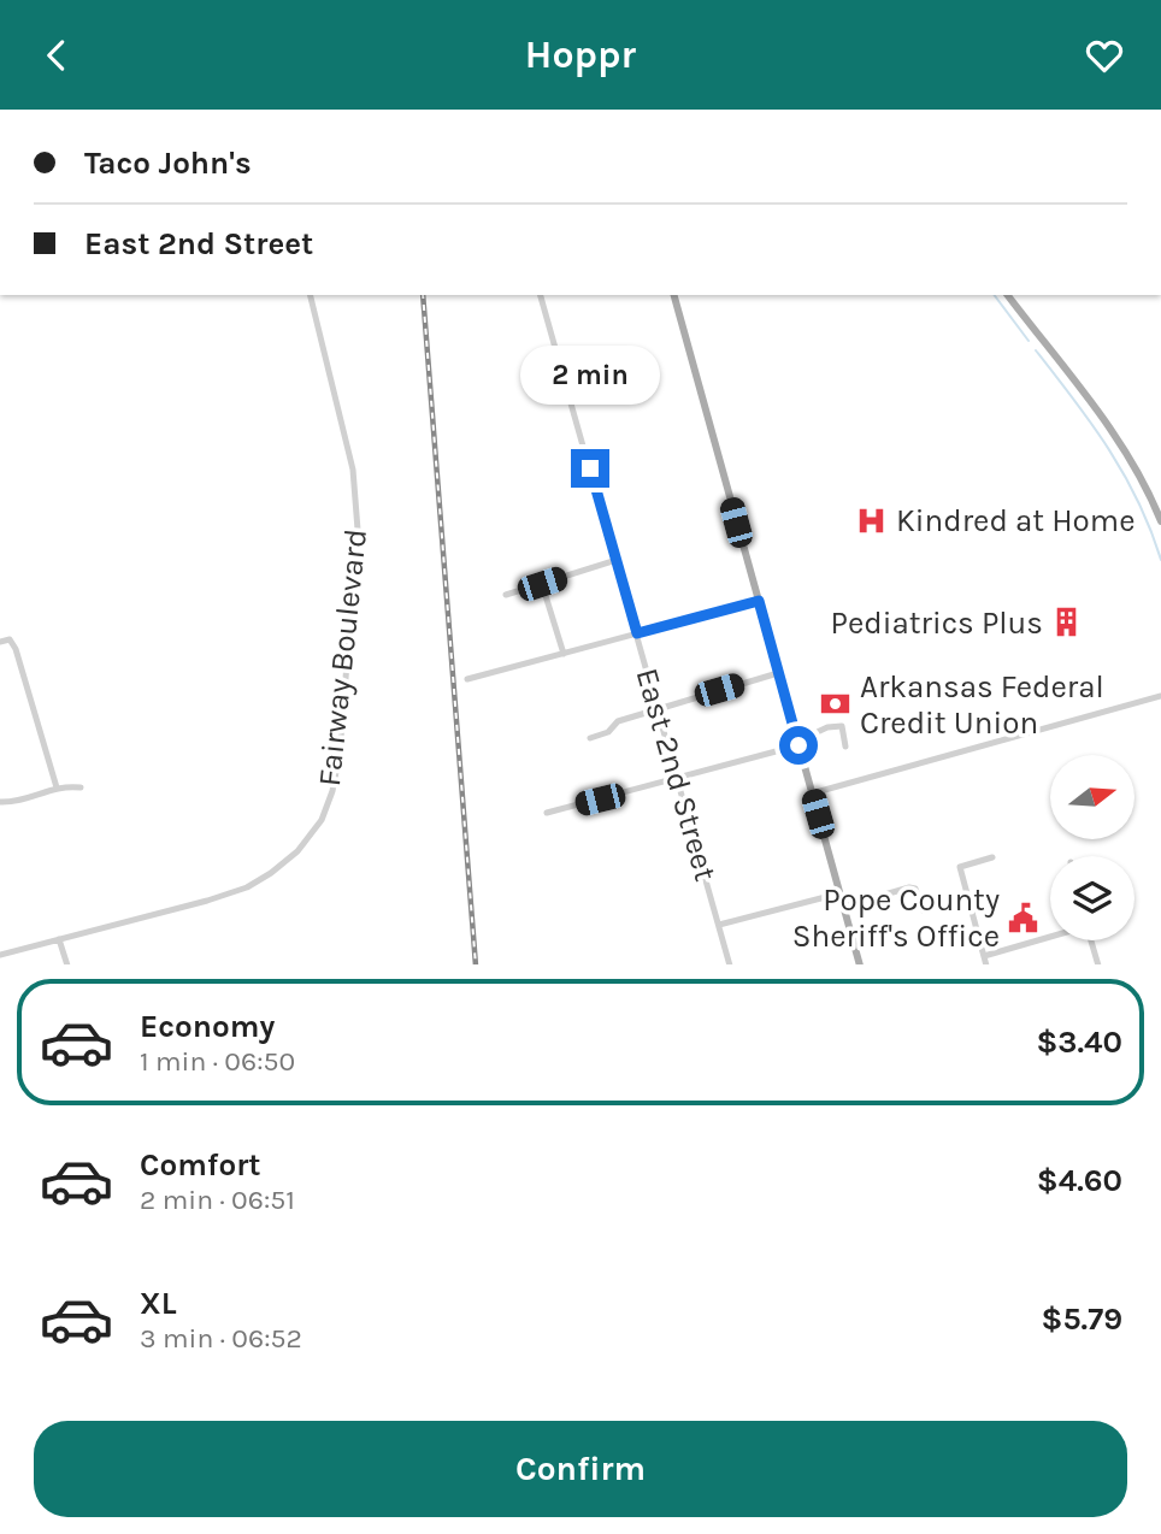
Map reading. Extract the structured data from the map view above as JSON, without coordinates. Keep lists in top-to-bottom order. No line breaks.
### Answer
{"streets":{"street":["Fairway Boulevard","East 2nd Street"]},"places":{"hospital":["Kindred at Home"],"building":["Pediatrics Plus"],"bank":["Arkansas Federal Credit Union"],"public building":["Pope County Sheriff's Office"]},"north":"right","page":{"header":"Hoppr","banner":["Taco John's","East 2nd Street"],"bubble":"2 min","list":[{"name":"Economy","note":"1 min · 06:50","value":"$3.40"},{"name":"Comfort","note":"2 min · 06:51","value":"$4.60"},{"name":"XL","note":"3 min · 06:52","value":"$5.79"}],"buttons":"Confirm"}}
